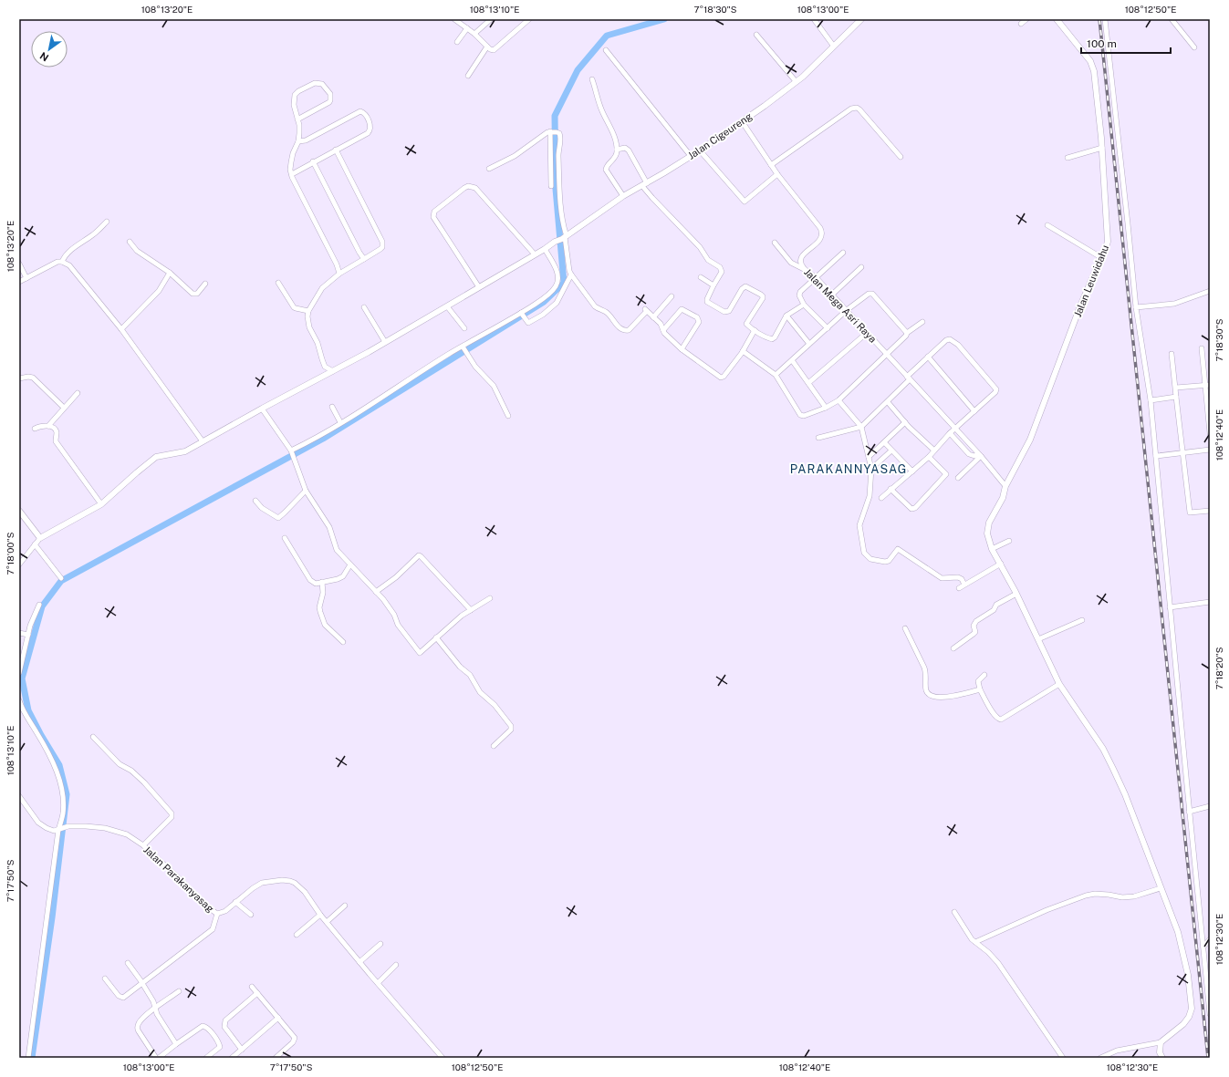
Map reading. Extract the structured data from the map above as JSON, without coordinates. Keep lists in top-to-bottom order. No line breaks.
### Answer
{"streets":{"street":["Jalan Cigeureng","Jalan Leuwidahu","Jalan Mega Asri Raya","Jalan Parakanyasag"]},"crossings":[["Jalan Cigeureng","Jalan Mega Asri Raya"],["Jalan Leuwidahu","Jalan Mega Asri Raya"]],"districts":["PARAKANNYASAG"],"scale_bar":"100 m","north":"bottom left","coordinates":["108°13'20\"E","108°13'10\"E","7°18'30\"S","108°13'00\"E","108°12'50\"E","108°12'40\"E","7°18'00\"S","7°18'20\"S","7°17'50\"S","108°12'30\"E"]}
